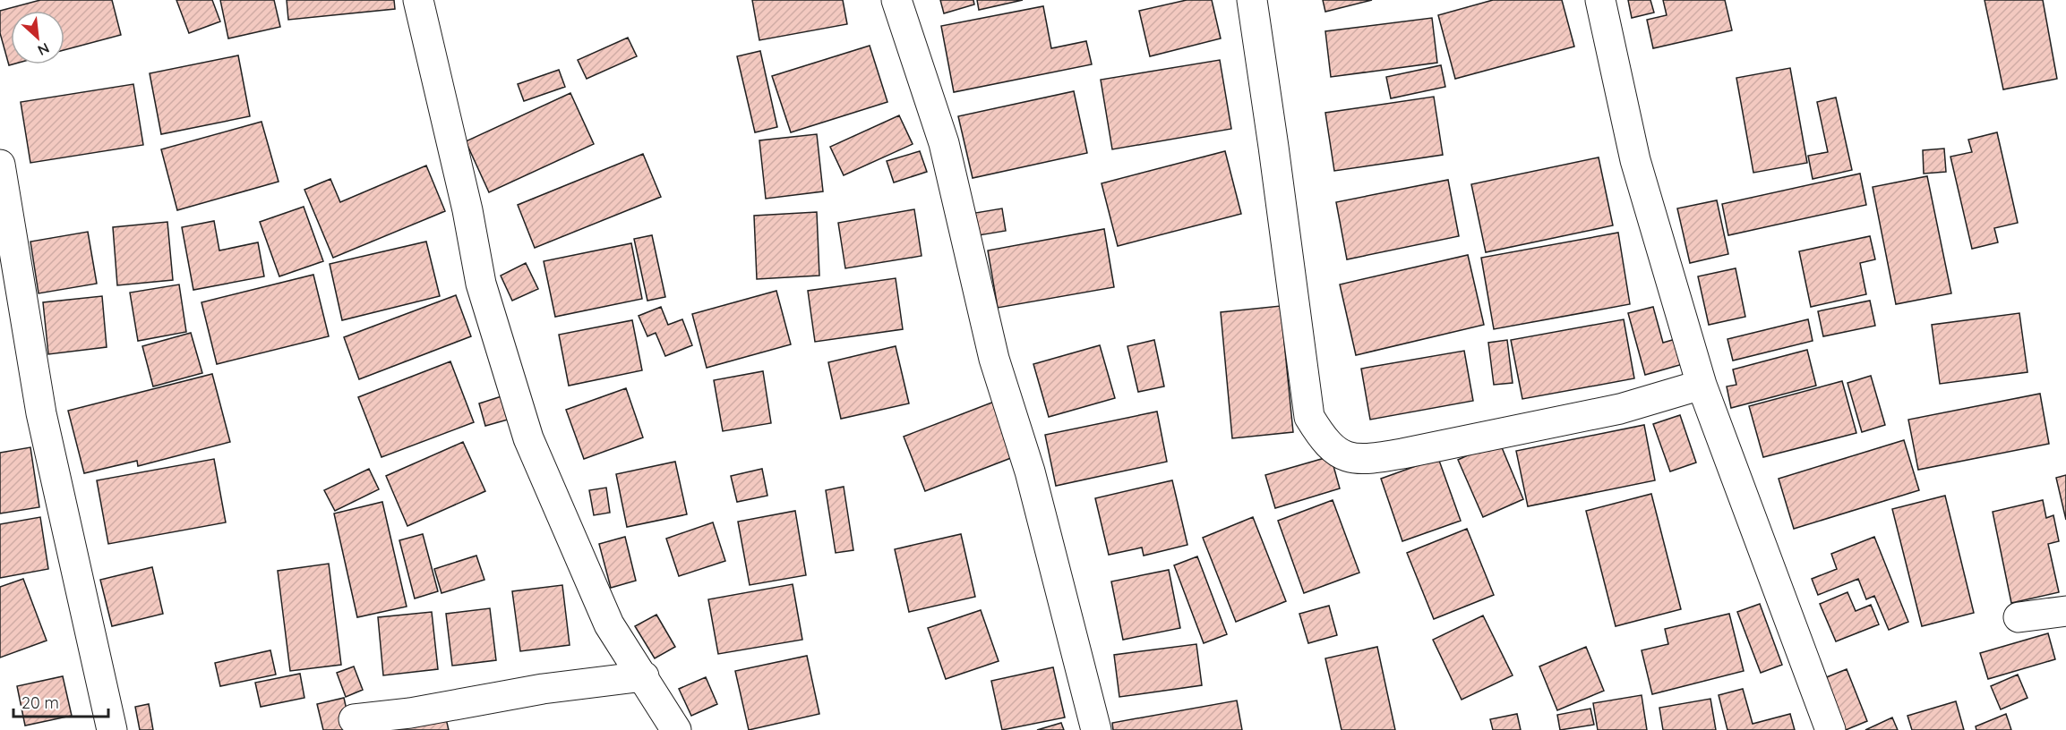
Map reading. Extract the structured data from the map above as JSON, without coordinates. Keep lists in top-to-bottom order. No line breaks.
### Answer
{"scale_bar":"20 m","north":"bottom right"}
